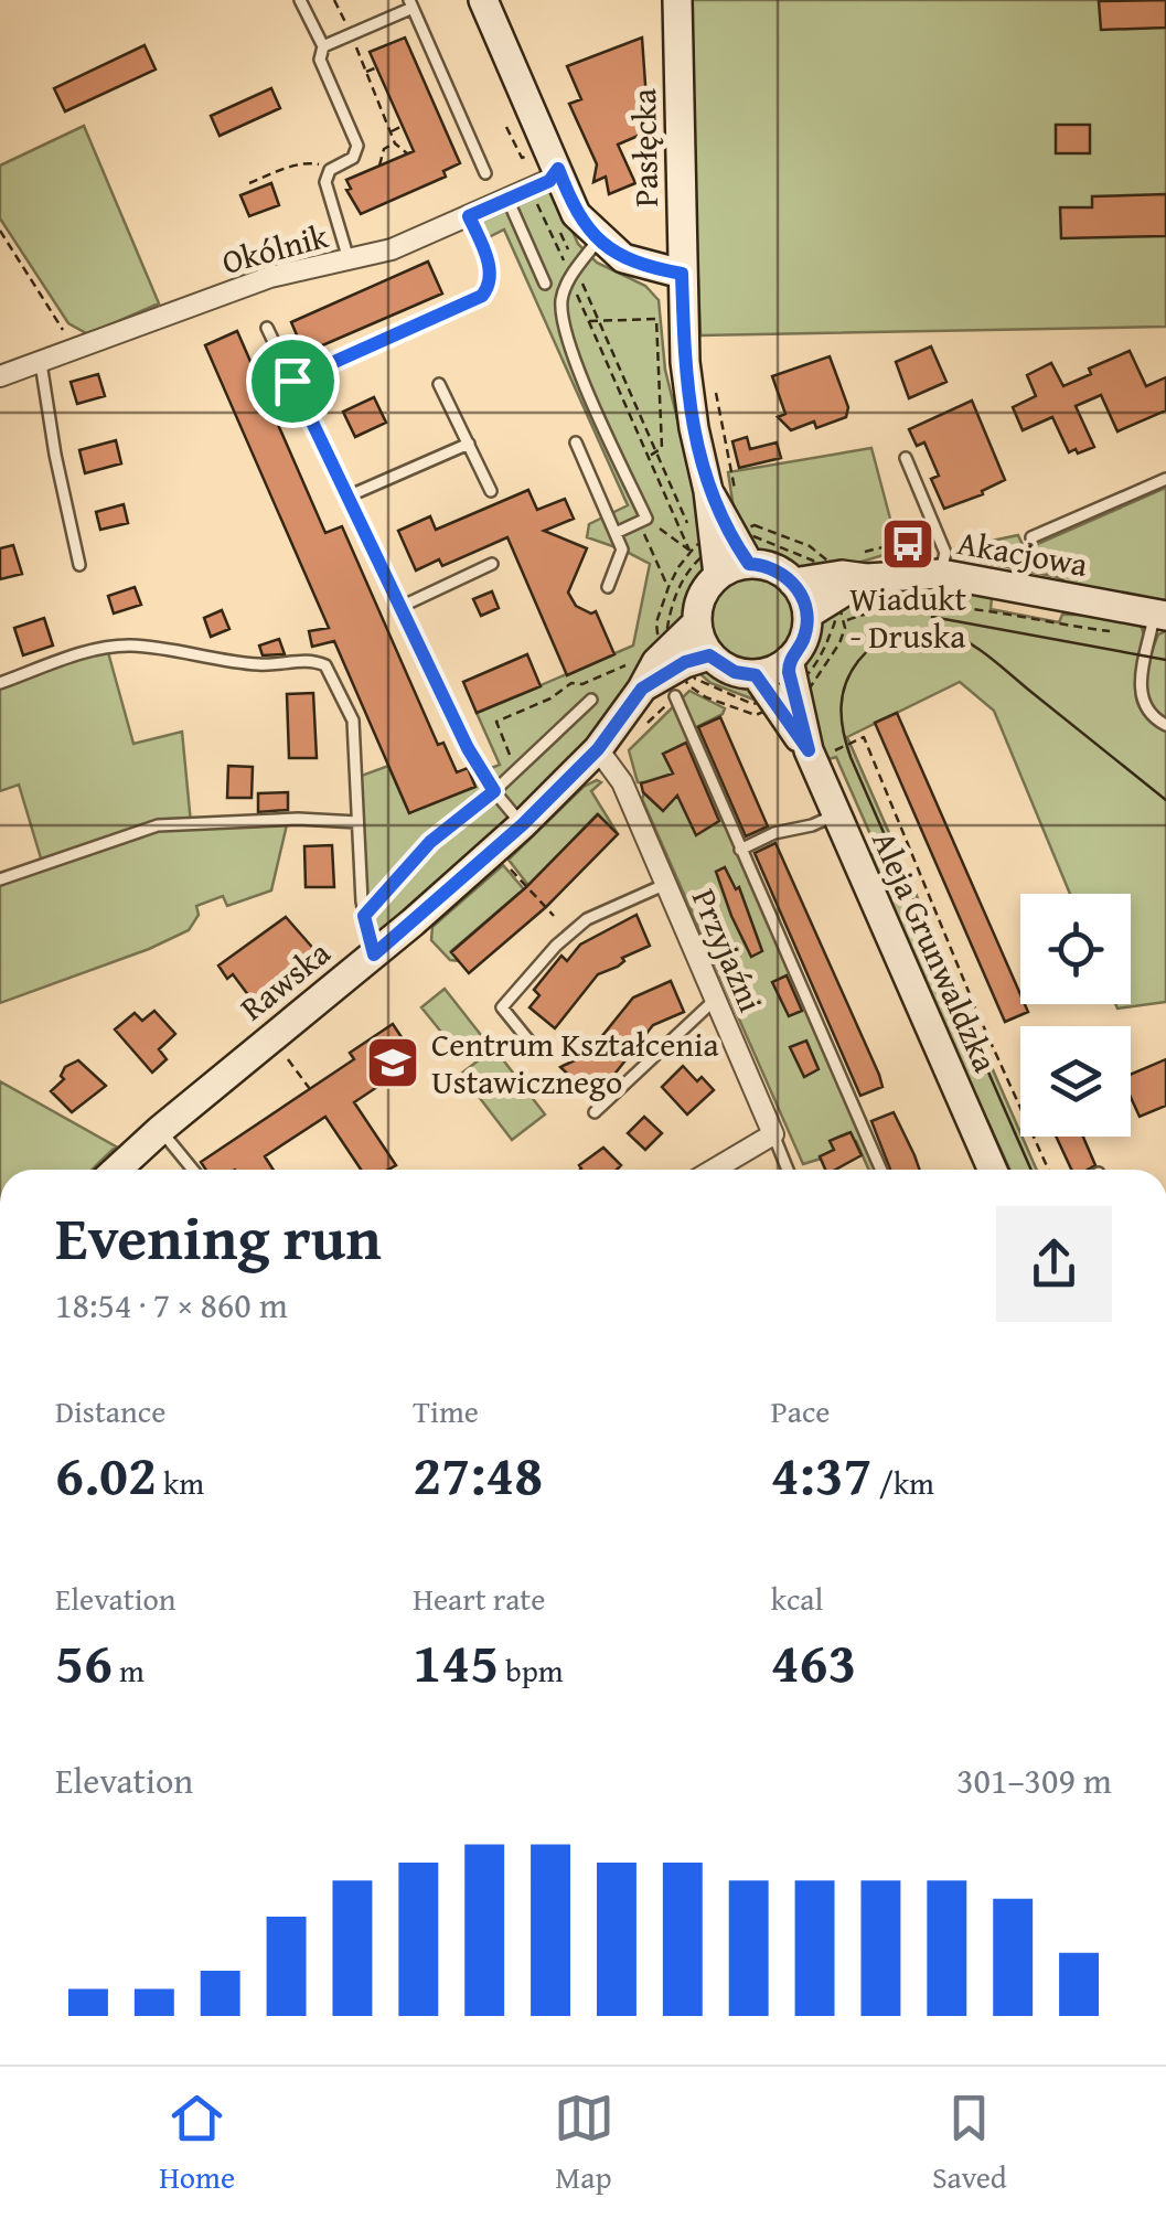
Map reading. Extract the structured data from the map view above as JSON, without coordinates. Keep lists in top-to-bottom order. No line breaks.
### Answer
{"streets":{"street":["Pasłęcka","Okólnik","Akacjowa","Przyjaźni","Aleja Grunwaldzka","Rawska"]},"crossings":[["Pasłęcka","Akacjowa"],["Pasłęcka","Aleja Grunwaldzka"],["Pasłęcka","Rawska"],["Akacjowa","Aleja Grunwaldzka"],["Akacjowa","Rawska"],["Przyjaźni","Rawska"],["Aleja Grunwaldzka","Rawska"]],"places":{"bus stop":["Wiadukt - Druska"],"school or university":["Centrum Kształcenia Ustawicznego"]},"page":{"heading":["Evening run","18:54 · 7 × 860 m"],"stats":[["Distance","6.02 km"],["Time","27:48"],["Pace","4:37 /km"],["Elevation","56 m"],["Heart rate","145 bpm"],["kcal","463"]],"chart":["Elevation","301–309 m"],"tabs":["Home","Map","Saved"]}}
